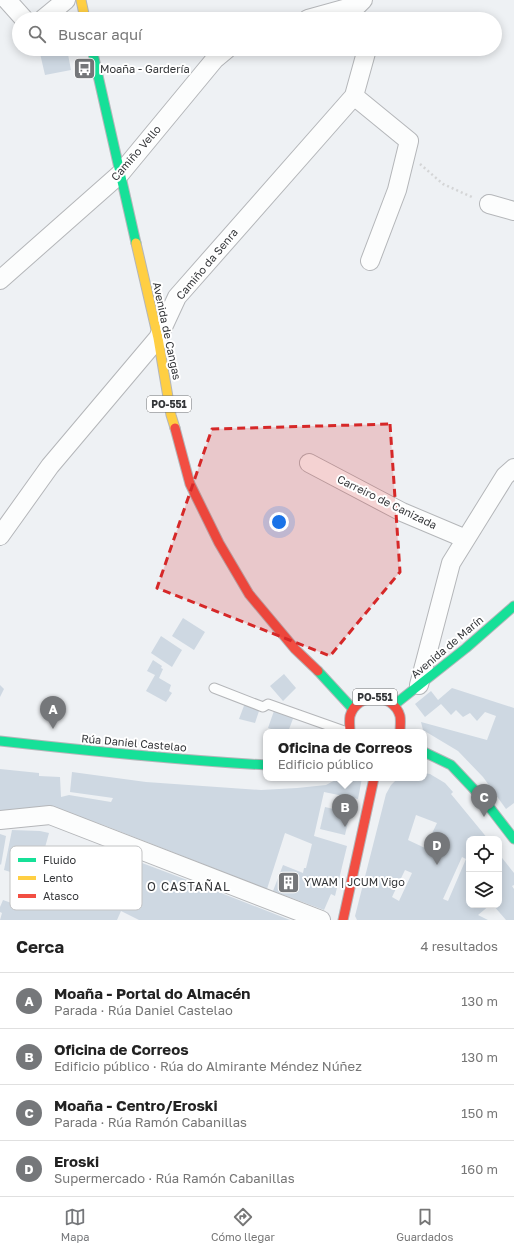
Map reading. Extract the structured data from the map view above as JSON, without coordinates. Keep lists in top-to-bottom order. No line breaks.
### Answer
{"streets":{"main road":["Avenida de Cangas","PO-551","Avenida de Marín","Rúa Daniel Castelao"],"street":["Camiño Vello","Camiño da Senra","Carreiro de Canizada"]},"crossings":[["Camiño Vello","Avenida de Cangas"],["Camiño da Senra","Avenida de Cangas"],["Avenida de Cangas","PO-551"],["PO-551","Avenida de Marín"]],"districts":["O CASTAÑAL"],"places":{"bus stop":["Moaña - Gardería"],"building":["YWAM | JCUM Vigo"]},"legend":["Fluido","Lento","Atasco"],"page":{"search":"Buscar aquí","pins":["A","C","B","D"],"popup":["Oficina de Correos","Edificio público"],"heading":["Cerca","4 resultados"],"list":[{"mark":"A","name":"Moaña - Portal do Almacén","note":"Parada · Rúa Daniel Castelao","value":"130 m"},{"mark":"B","name":"Oficina de Correos","note":"Edificio público · Rúa do Almirante Méndez Núñez","value":"130 m"},{"mark":"C","name":"Moaña - Centro/Eroski","note":"Parada · Rúa Ramón Cabanillas","value":"150 m"},{"mark":"D","name":"Eroski","note":"Supermercado · Rúa Ramón Cabanillas","value":"160 m"}],"nav":["Mapa","Cómo llegar","Guardados"]}}
